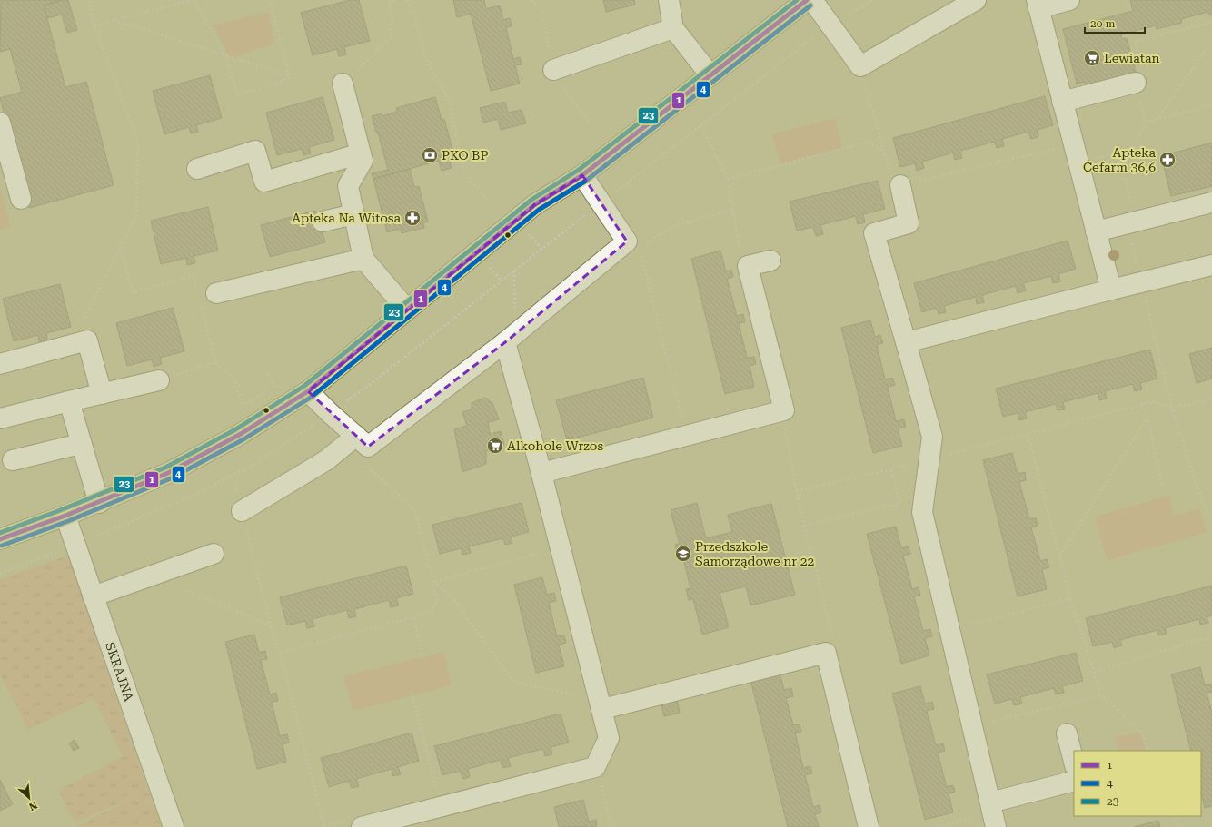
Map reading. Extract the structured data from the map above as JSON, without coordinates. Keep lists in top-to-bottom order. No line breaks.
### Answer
{"streets":{"street":["SKRAJNA"]},"places":{"supermarket":["Lewiatan","Alkohole Wrzos"],"bank":["PKO BP"],"pharmacy":["Apteka Cefarm 36,6","Apteka Na Witosa"],"school or university":["Przedszkole Samorządowe nr 22"]},"lines":["transit line 1","transit line 23","transit line 4"],"legend":["1","4","23"],"scale_bar":"20 m","north":"bottom right"}
